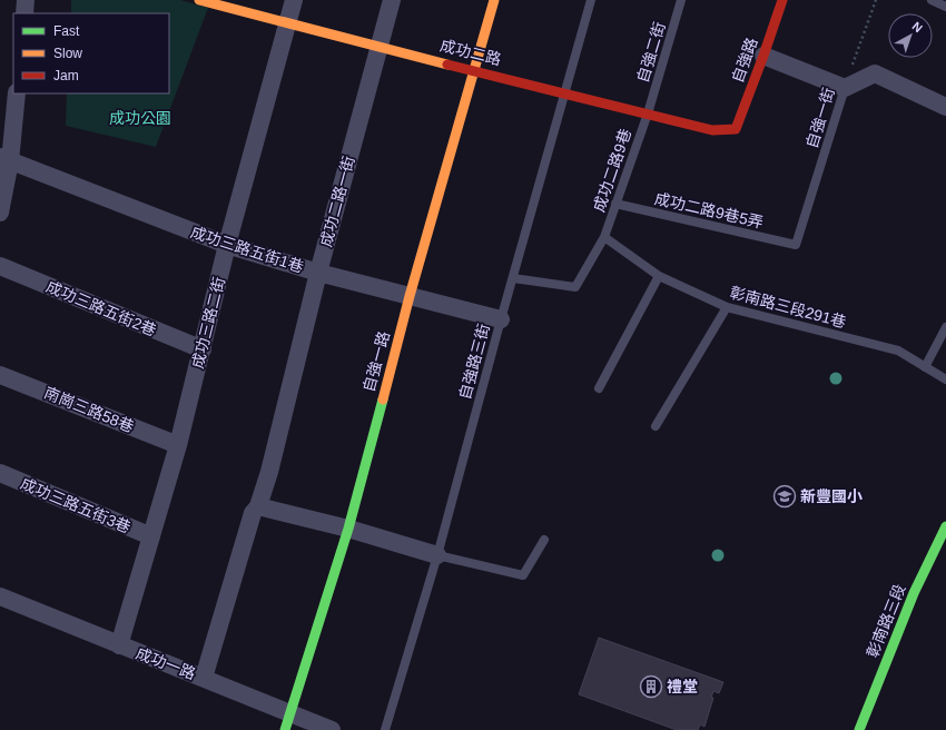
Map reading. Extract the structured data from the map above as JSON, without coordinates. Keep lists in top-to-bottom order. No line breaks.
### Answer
{"streets":{"street":["成功二路","自強路","成功二路一街","成功三路五街1巷","成功三路五街2巷","成功三路二街","自強一路","南崗三路58巷","成功三路五街3巷","彰南路三段","成功一路"],"lane":["自強二街","自強一街","成功二路9巷","成功二路9巷5弄","彰南路三段291巷","自強路三街"]},"crossings":[["成功二路","自強二街"],["成功二路","自強路"],["成功二路","成功二路9巷"],["成功二路","成功二路一街"],["成功二路","成功三路二街"],["成功二路","自強一路"],["成功二路","自強路三街"],["自強二街","成功二路9巷"],["自強一街","成功二路9巷5弄"],["成功二路9巷","成功二路9巷5弄"],["成功二路9巷","彰南路三段291巷"],["成功二路9巷","自強路三街"],["成功二路一街","成功三路五街1巷"],["成功二路一街","成功一路"],["成功三路五街1巷","成功三路二街"],["成功三路五街1巷","自強一路"],["成功三路五街1巷","自強路三街"],["成功三路五街2巷","成功三路二街"],["成功三路二街","南崗三路58巷"],["成功三路二街","成功三路五街3巷"],["成功三路二街","成功一路"],["自強一路","成功一路"]],"parks":["成功公園"],"places":{"school or university":["新豐國小"],"building":["禮堂"]},"legend":["Fast","Slow","Jam"],"north":"top right"}
